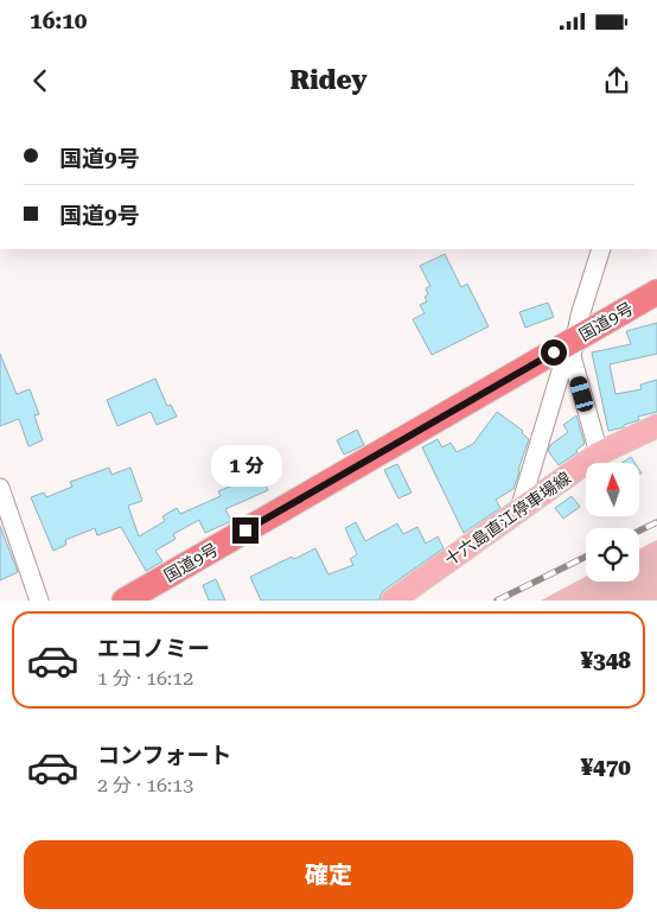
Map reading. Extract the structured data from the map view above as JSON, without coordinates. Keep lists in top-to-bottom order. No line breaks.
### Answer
{"streets":{"highway":["国道9号"],"main road":["十六島直江停車場線"]},"north":"top","page":{"status":"16:10","header":"Ridey","banner":["国道9号","国道9号"],"bubble":"1 分","list":[{"name":"エコノミー","note":"1 分 · 16:12","value":"¥348"},{"name":"コンフォート","note":"2 分 · 16:13","value":"¥470"}],"buttons":"確定"}}
